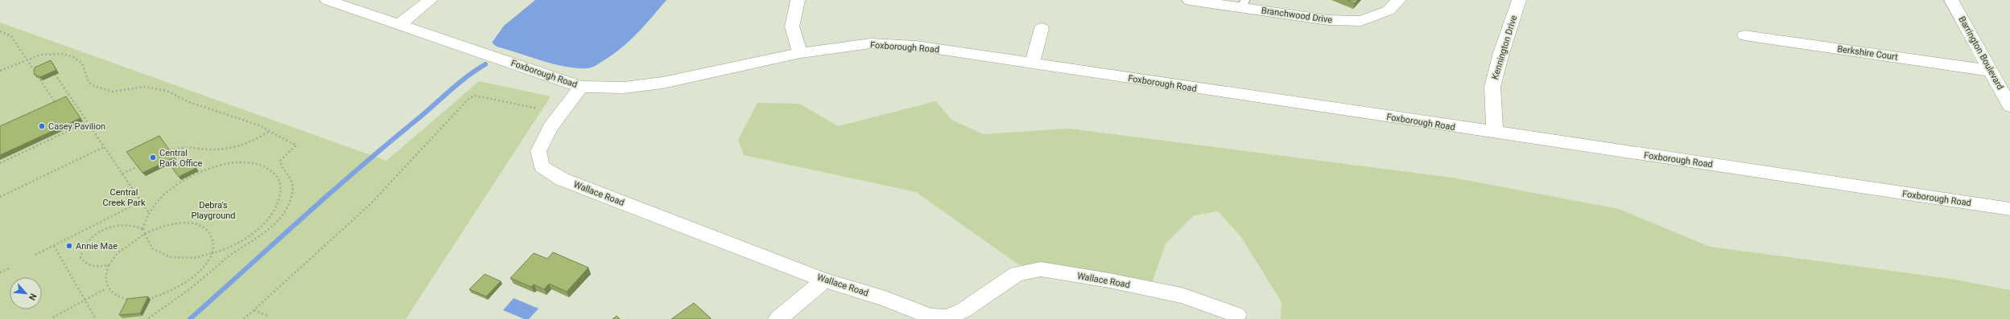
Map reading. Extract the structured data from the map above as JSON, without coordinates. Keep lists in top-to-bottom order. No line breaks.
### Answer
{"streets":{"street":["Branchwood Drive","Foxborough Road","Kennington Drive","Berkshire Court","Barrington Boulevard","Wallace Road"]},"crossings":[["Foxborough Road","Kennington Drive"],["Foxborough Road","Wallace Road"],["Berkshire Court","Barrington Boulevard"]],"parks":["Central Creek Park","Debra's Playground"],"places":["Casey Pavilion","Central Park Office","Annie Mae"],"north":"bottom right"}
